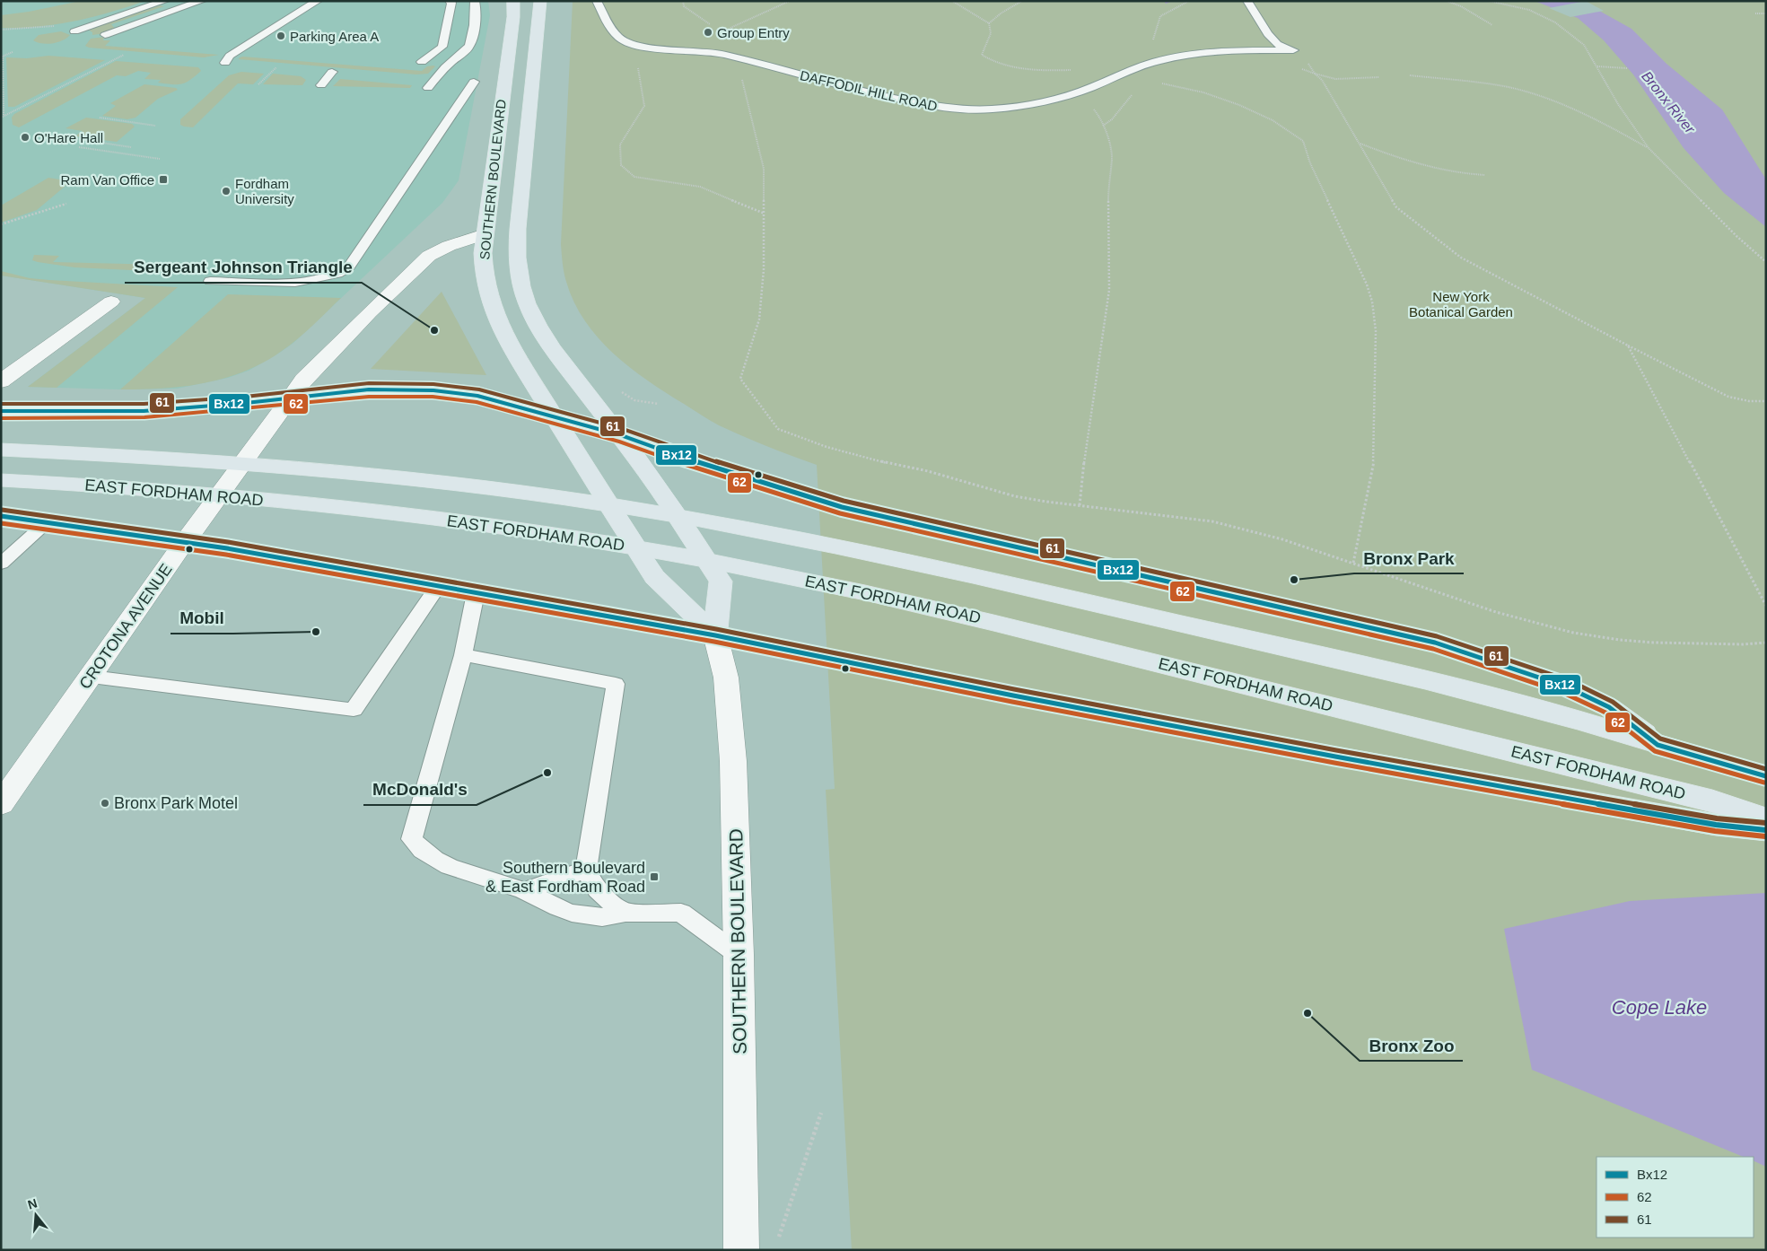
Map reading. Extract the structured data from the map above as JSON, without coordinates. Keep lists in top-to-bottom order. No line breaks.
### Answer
{"streets":{"main road":["SOUTHERN BOULEVARD","EAST FORDHAM ROAD"],"street":["CROTONA AVENUE"],"lane":["DAFFODIL HILL ROAD"]},"crossings":[["SOUTHERN BOULEVARD","CROTONA AVENUE"]],"water":["Bronx River","Cope Lake"],"parks":["New York Botanical Garden"],"places":{"other":["Group Entry","Parking Area A","O'Hare Hall","Fordham University","Sergeant Johnson Triangle","Bronx Park","Mobil","McDonald's","Bronx Park Motel","Bronx Zoo"],"transit":["Ram Van Office","Southern Boulevard & East Fordham Road"]},"lines":["transit line 61","transit line Bx12","transit line 62"],"legend":["Bx12","62","61"],"north":"top"}
